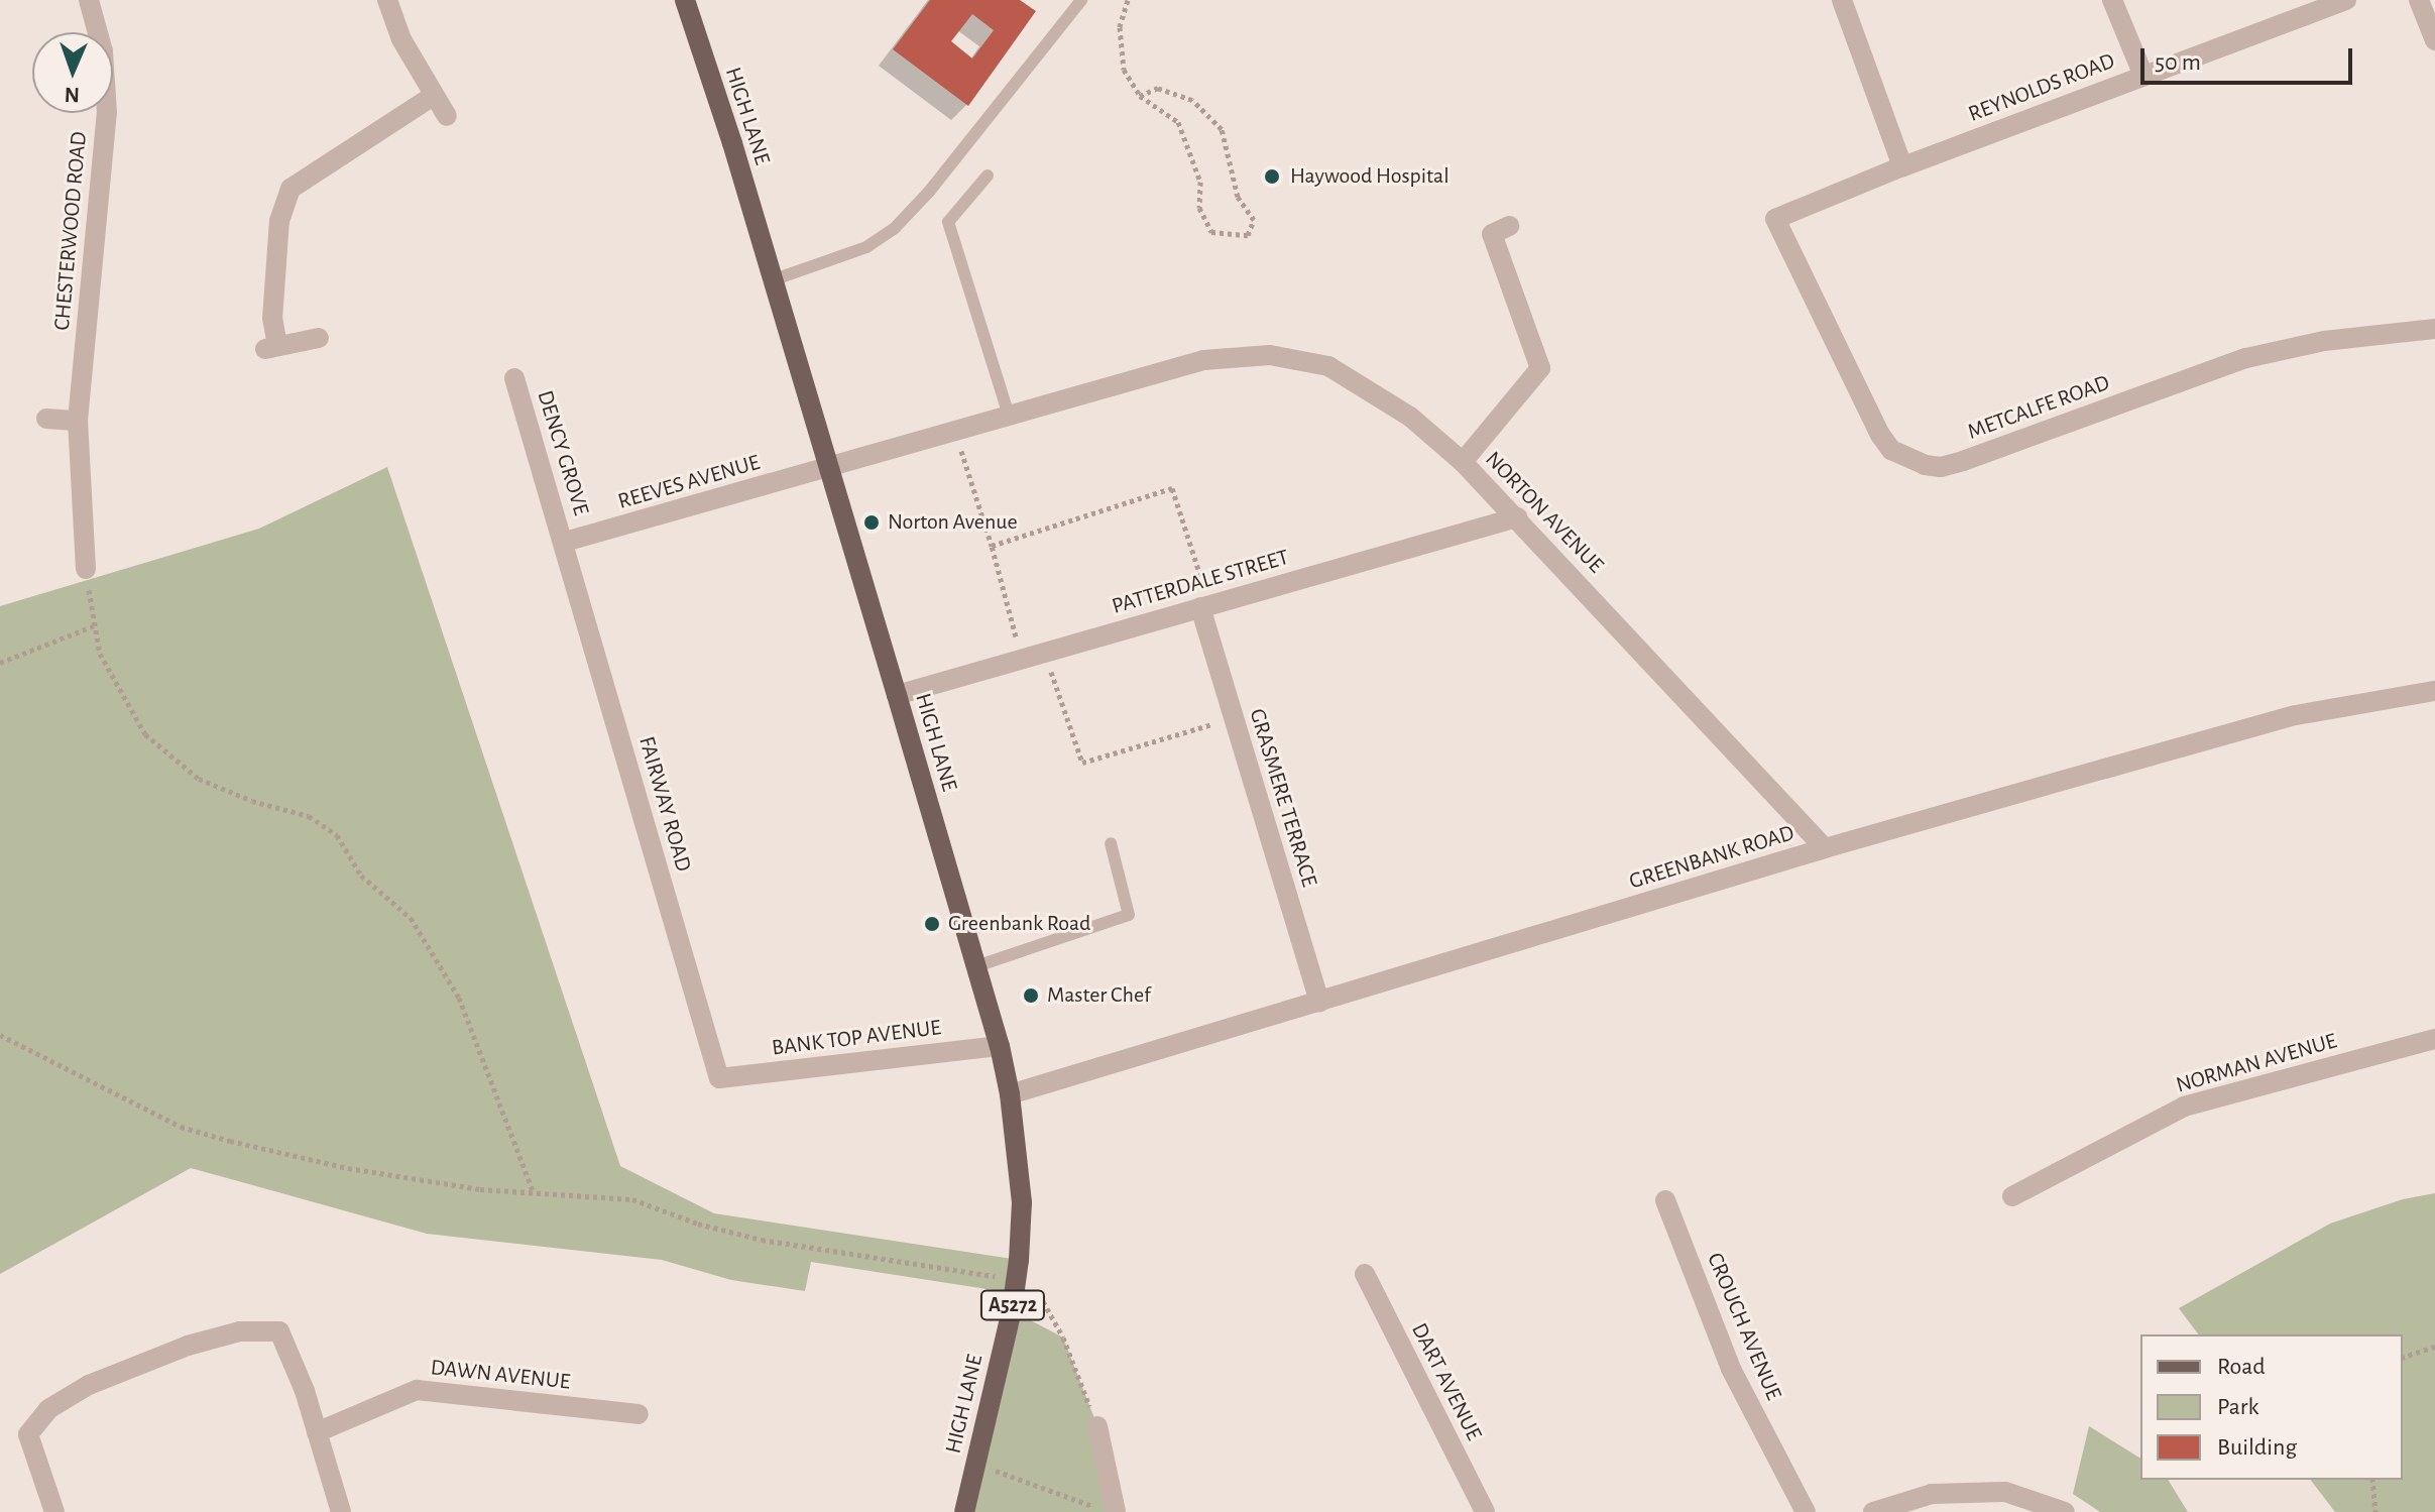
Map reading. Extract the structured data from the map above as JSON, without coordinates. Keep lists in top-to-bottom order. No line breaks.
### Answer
{"streets":{"main road":["HIGH LANE","A5272"],"street":["REYNOLDS ROAD","CHESTERWOOD ROAD","METCALFE ROAD","DENCY GROVE","REEVES AVENUE","NORTON AVENUE","PATTERDALE STREET","GRASMERE TERRACE","FAIRWAY ROAD","GREENBANK ROAD","BANK TOP AVENUE","NORMAN AVENUE","CROUCH AVENUE","DAWN AVENUE","DART AVENUE"]},"crossings":[["REYNOLDS ROAD","METCALFE ROAD"],["HIGH LANE","REEVES AVENUE"],["HIGH LANE","NORTON AVENUE"],["HIGH LANE","PATTERDALE STREET"],["HIGH LANE","GREENBANK ROAD"],["HIGH LANE","BANK TOP AVENUE"],["DENCY GROVE","REEVES AVENUE"],["DENCY GROVE","FAIRWAY ROAD"],["REEVES AVENUE","NORTON AVENUE"],["REEVES AVENUE","FAIRWAY ROAD"],["NORTON AVENUE","PATTERDALE STREET"],["NORTON AVENUE","GREENBANK ROAD"],["PATTERDALE STREET","GRASMERE TERRACE"],["GRASMERE TERRACE","GREENBANK ROAD"],["FAIRWAY ROAD","BANK TOP AVENUE"]],"places":["Haywood Hospital","Norton Avenue","Greenbank Road","Master Chef"],"legend":["Road","Park","Building"],"scale_bar":"50 m","north":"bottom"}
